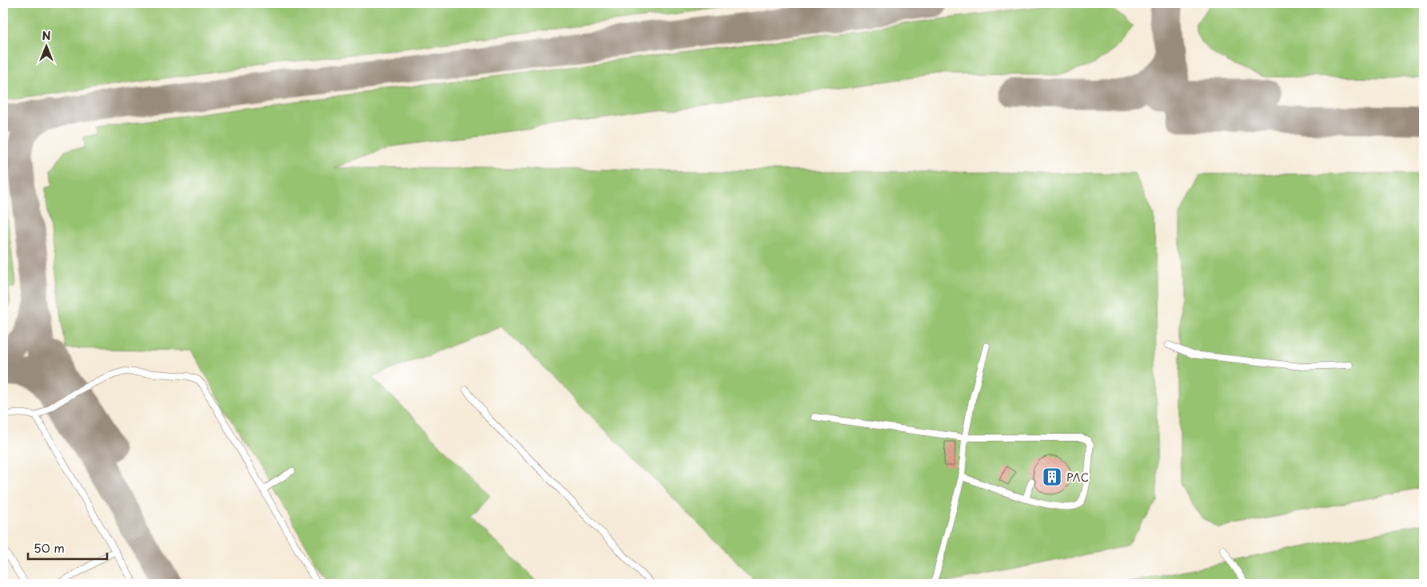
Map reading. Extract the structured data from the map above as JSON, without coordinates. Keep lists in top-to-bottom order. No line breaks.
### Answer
{"places":{"building":["РЛС"]},"scale_bar":"50 m","north":"top"}
